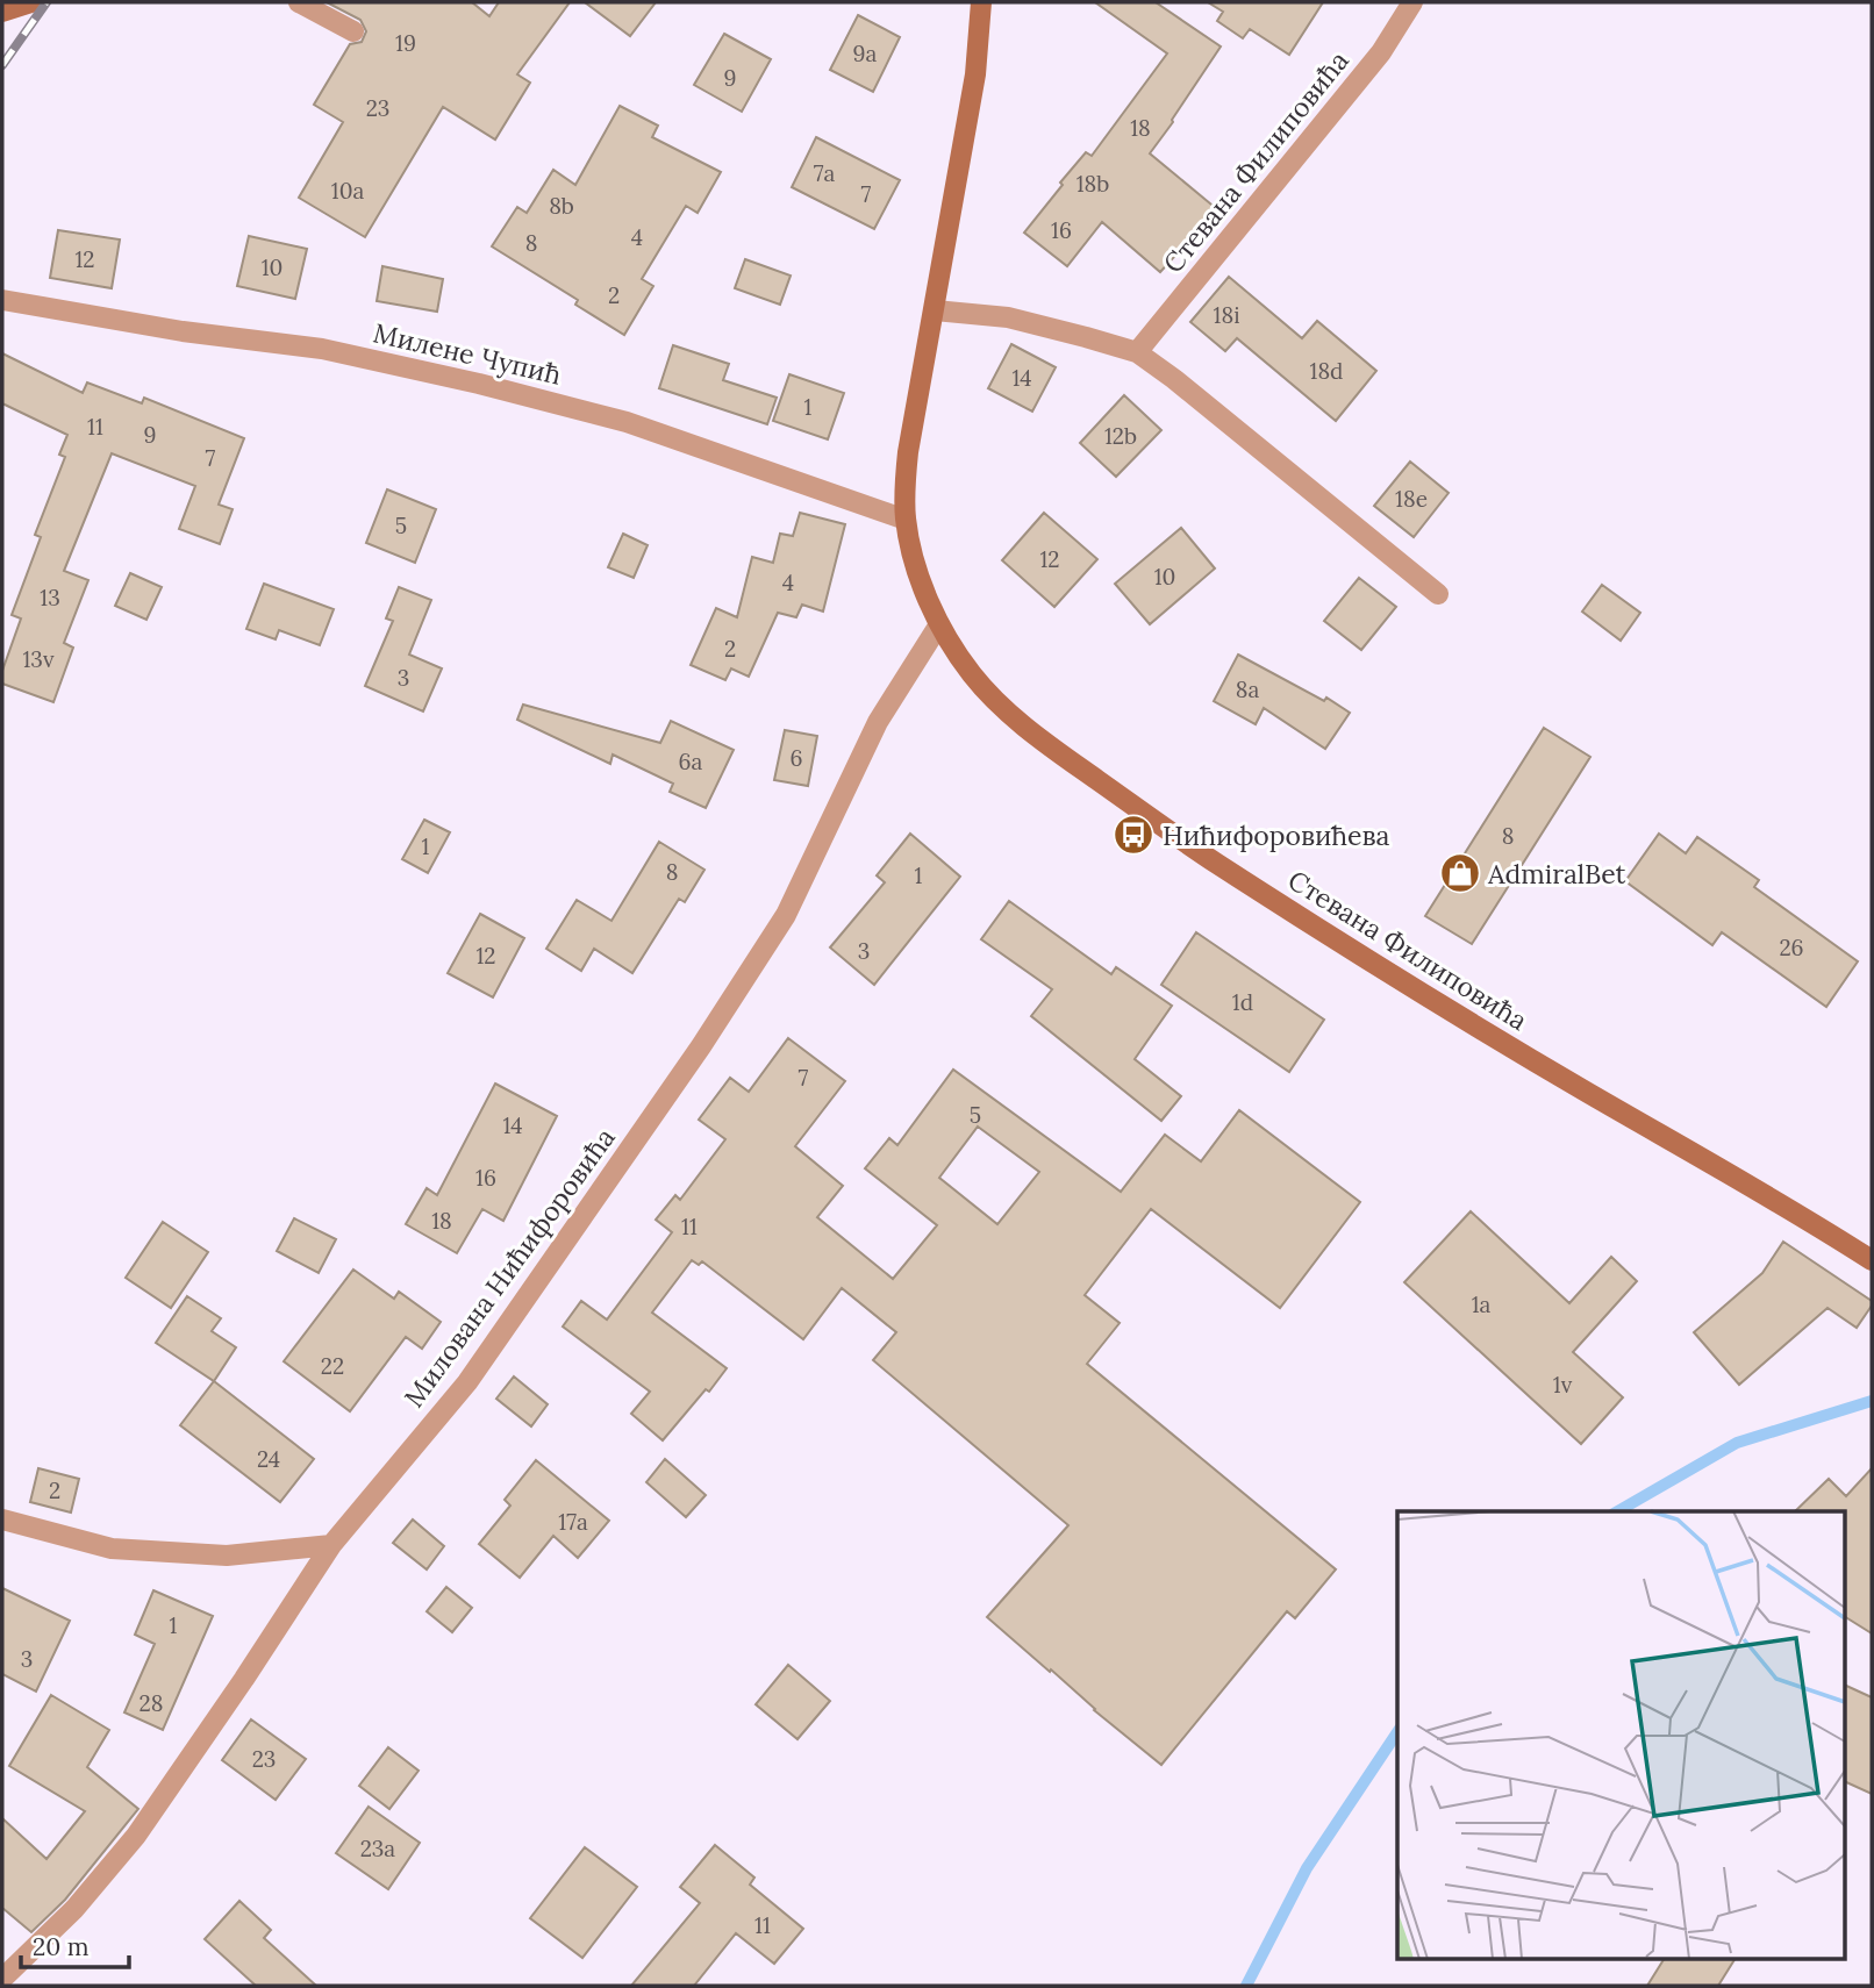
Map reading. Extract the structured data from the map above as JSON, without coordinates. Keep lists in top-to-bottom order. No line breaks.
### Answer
{"streets":{"main road":["Стевана Филиповића"],"street":["Милене Чупић","Милована Нићифоровића"]},"crossings":[["Стевана Филиповића","Милене Чупић"],["Стевана Филиповића","Милована Нићифоровића"]],"places":{"bus stop":["Нићифоровићева"],"shop":["AdmiralBet"]},"house_numbers":["19","9a","9","23","18","7a","18b","10a","7","8b","16","4","8","12","10","2","18i","18d","14","1","11","9","12b","7","18e","5","12","10","4","13","2","13v","3","8a","6","6a","8","1","8","1","26","3","12","1d","7","5","14","16","18","11","1a","22","1v","24","2","17a","1","3","28","23","23a","11"],"scale_bar":"20 m"}
